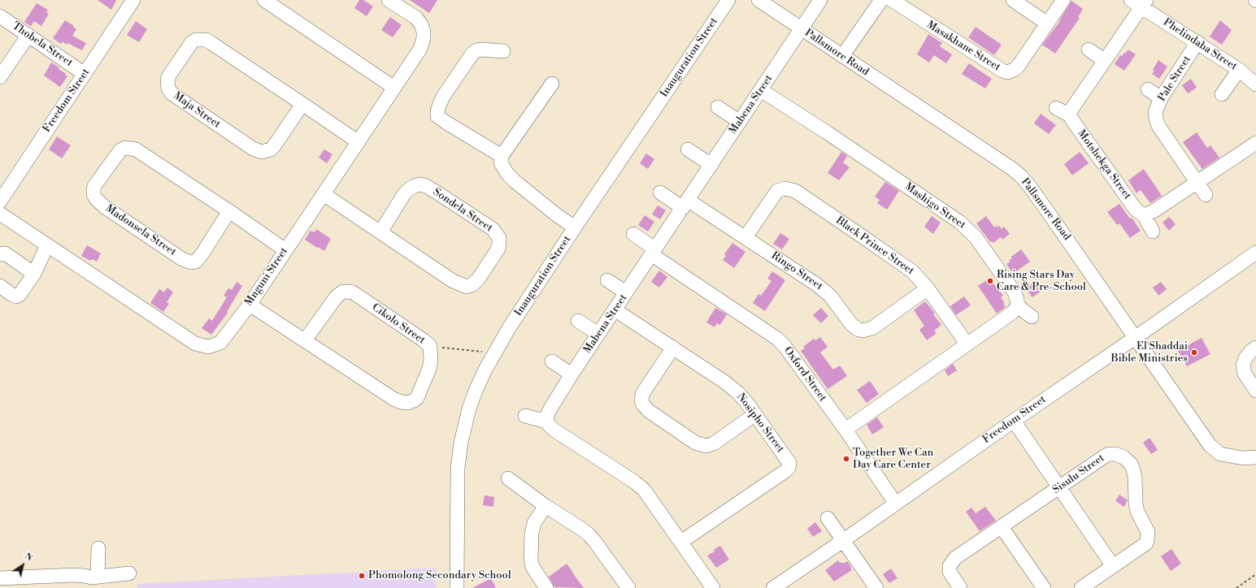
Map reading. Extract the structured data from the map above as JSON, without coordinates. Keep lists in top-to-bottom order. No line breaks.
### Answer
{"streets":{"street":["Thobela Street","Phelindaba Street","Masakhane Street","Pallsmore Road","Inauguration Street","Pale Street","Freedom Street","Mabena Street","Maja Street","Motshekga Street","Mashigo Street","Sondela Street","Madonsela Street","Black Prince Street","Ringo Street","Mnguni Street","Cikolo Street","Oxford Street","Nosipho Street","Sisulu Street"]},"crossings":[["Thobela Street","Freedom Street"],["Phelindaba Street","Pale Street"],["Pallsmore Road","Freedom Street"],["Pallsmore Road","Mabena Street"],["Freedom Street","Oxford Street"],["Mabena Street","Mashigo Street"],["Mabena Street","Ringo Street"],["Mabena Street","Oxford Street"],["Mabena Street","Nosipho Street"],["Maja Street","Mnguni Street"],["Sondela Street","Mnguni Street"],["Madonsela Street","Mnguni Street"],["Black Prince Street","Ringo Street"],["Mnguni Street","Cikolo Street"]],"places":["Rising Stars Day Care & Pre-School","El Shaddai Bible Ministries","Together We Can Day Care Center","Phomolong Secondary School"],"north":"top right"}
